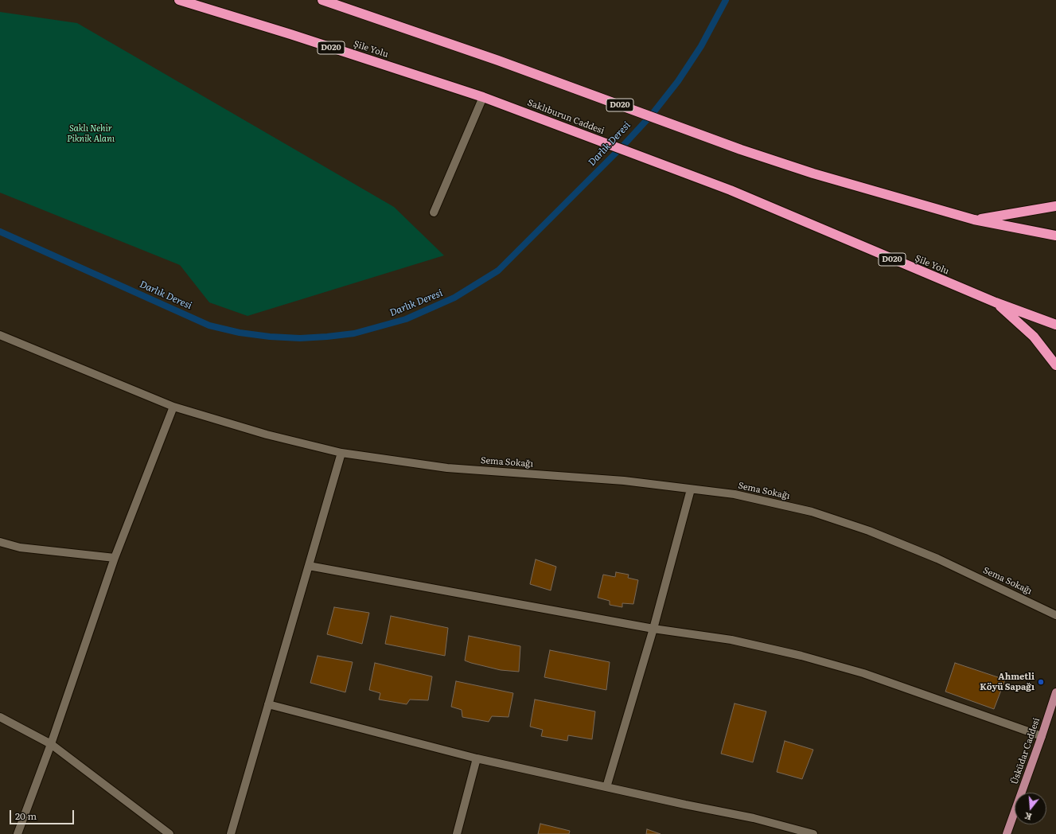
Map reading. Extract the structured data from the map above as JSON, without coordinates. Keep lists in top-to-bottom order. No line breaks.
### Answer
{"streets":{"highway":["D020","Şile Yolu","Saklıburun Caddesi"],"main road":["Üsküdar Caddesi"],"street":["Sema Sokağı"]},"crossings":[["Şile Yolu","Saklıburun Caddesi"]],"water":["Darlık Deresi"],"parks":["Saklı Nehir Piknik Alanı"],"places":["Ahmetli Köyü Sapağı"],"scale_bar":"20 m","north":"bottom"}
